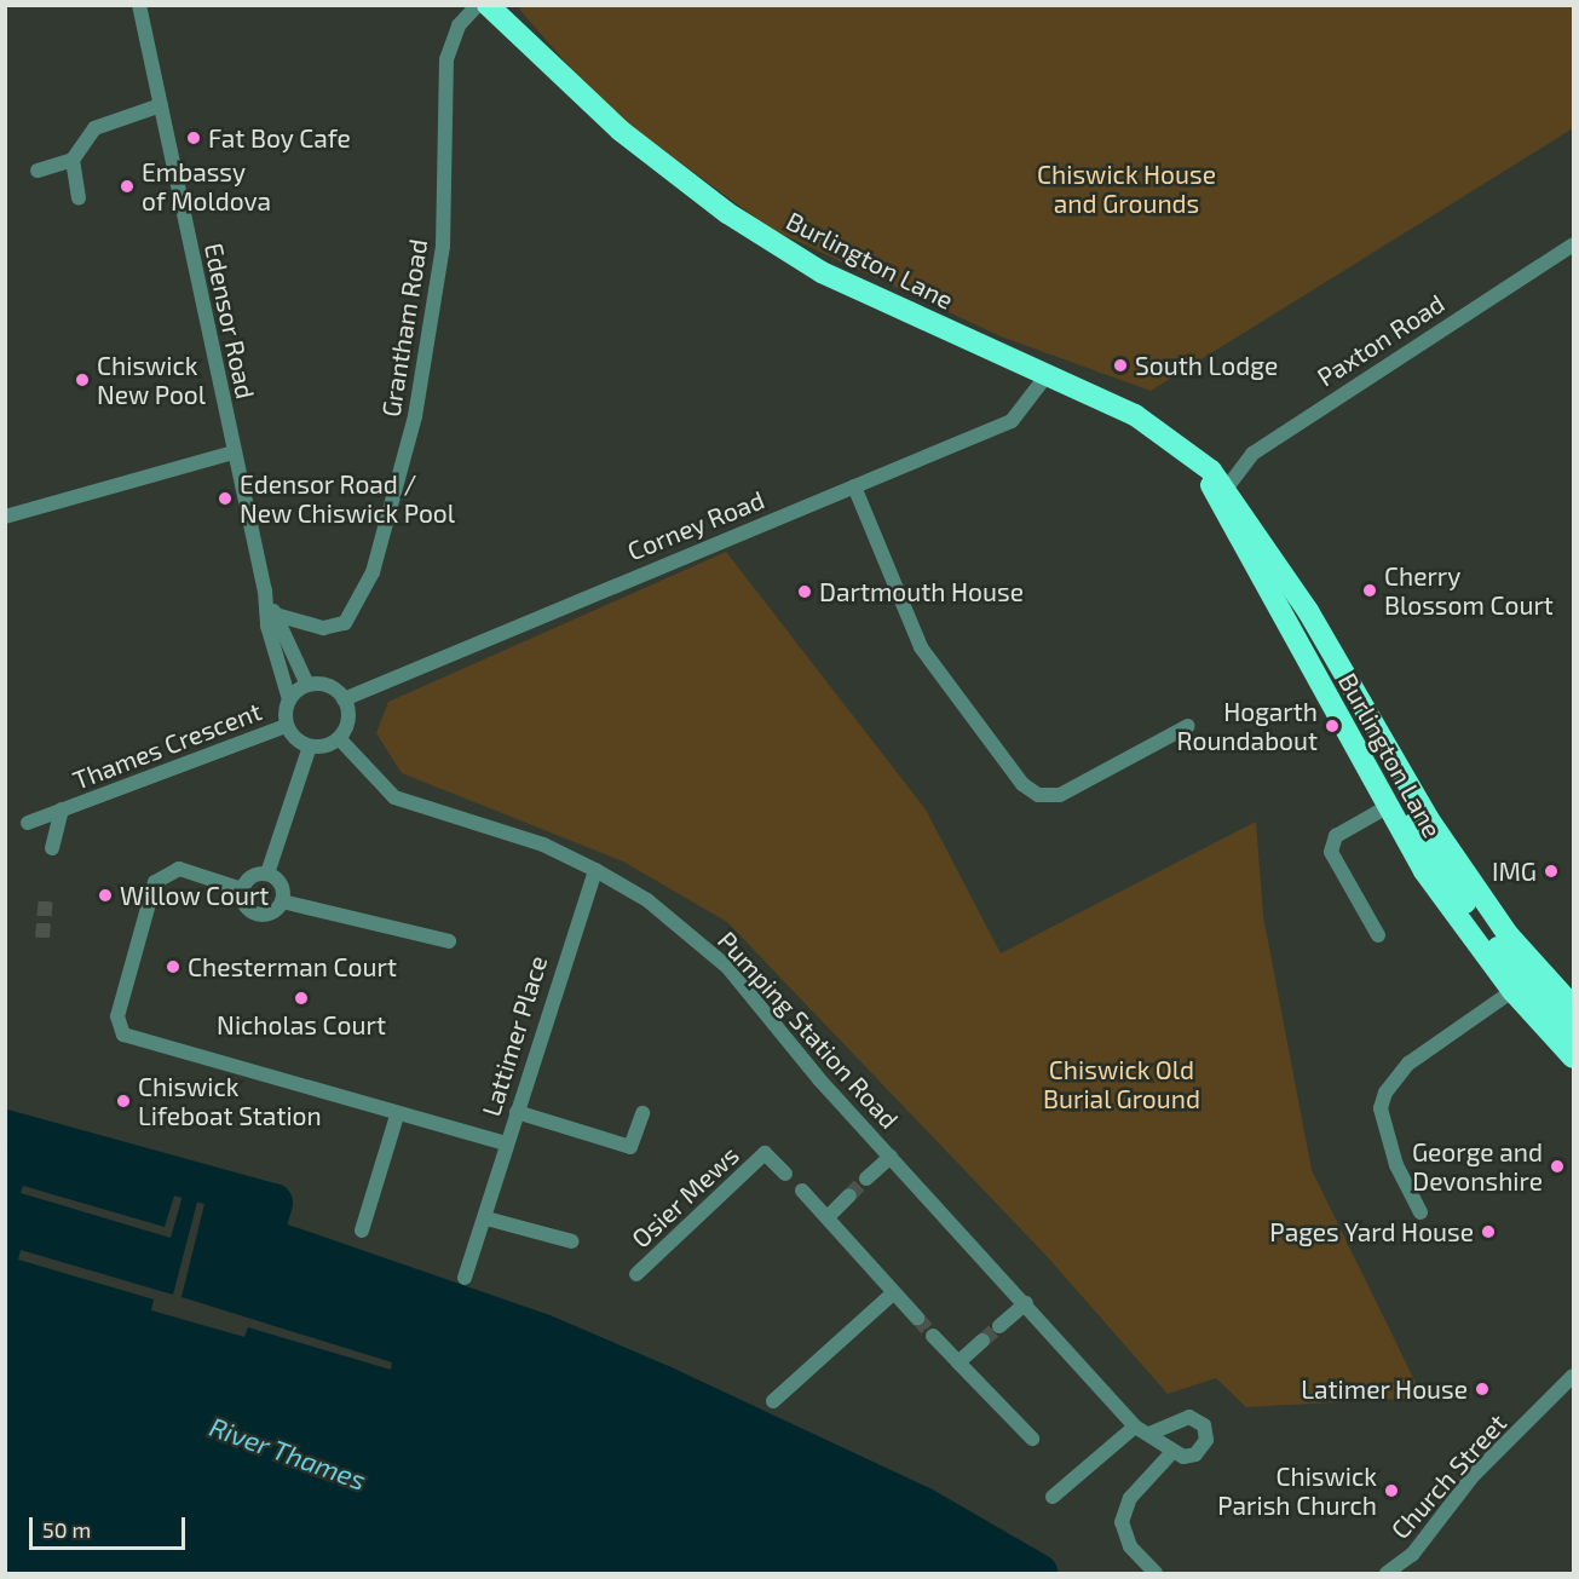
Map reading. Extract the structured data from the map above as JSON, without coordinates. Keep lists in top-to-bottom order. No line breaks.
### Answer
{"streets":{"highway":["Burlington Lane"],"street":["Edensor Road","Grantham Road","Paxton Road","Corney Road","Thames Crescent","Pumping Station Road","Lattimer Place","Osier Mews","Church Street"]},"crossings":[["Burlington Lane","Paxton Road"],["Burlington Lane","Corney Road"],["Edensor Road","Grantham Road"],["Edensor Road","Corney Road"],["Edensor Road","Thames Crescent"],["Edensor Road","Pumping Station Road"],["Corney Road","Thames Crescent"],["Corney Road","Pumping Station Road"],["Thames Crescent","Pumping Station Road"],["Pumping Station Road","Lattimer Place"]],"water":["River Thames"],"parks":["Chiswick House and Grounds","Chiswick Old Burial Ground"],"places":["Fat Boy Cafe","Embassy of Moldova","South Lodge","Chiswick New Pool","Edensor Road / New Chiswick Pool","Cherry Blossom Court","Dartmouth House","Hogarth Roundabout","IMG","Willow Court","Chesterman Court","Nicholas Court","Chiswick Lifeboat Station","George and Devonshire","Pages Yard House","Latimer House","Chiswick Parish Church"],"scale_bar":"50 m"}
